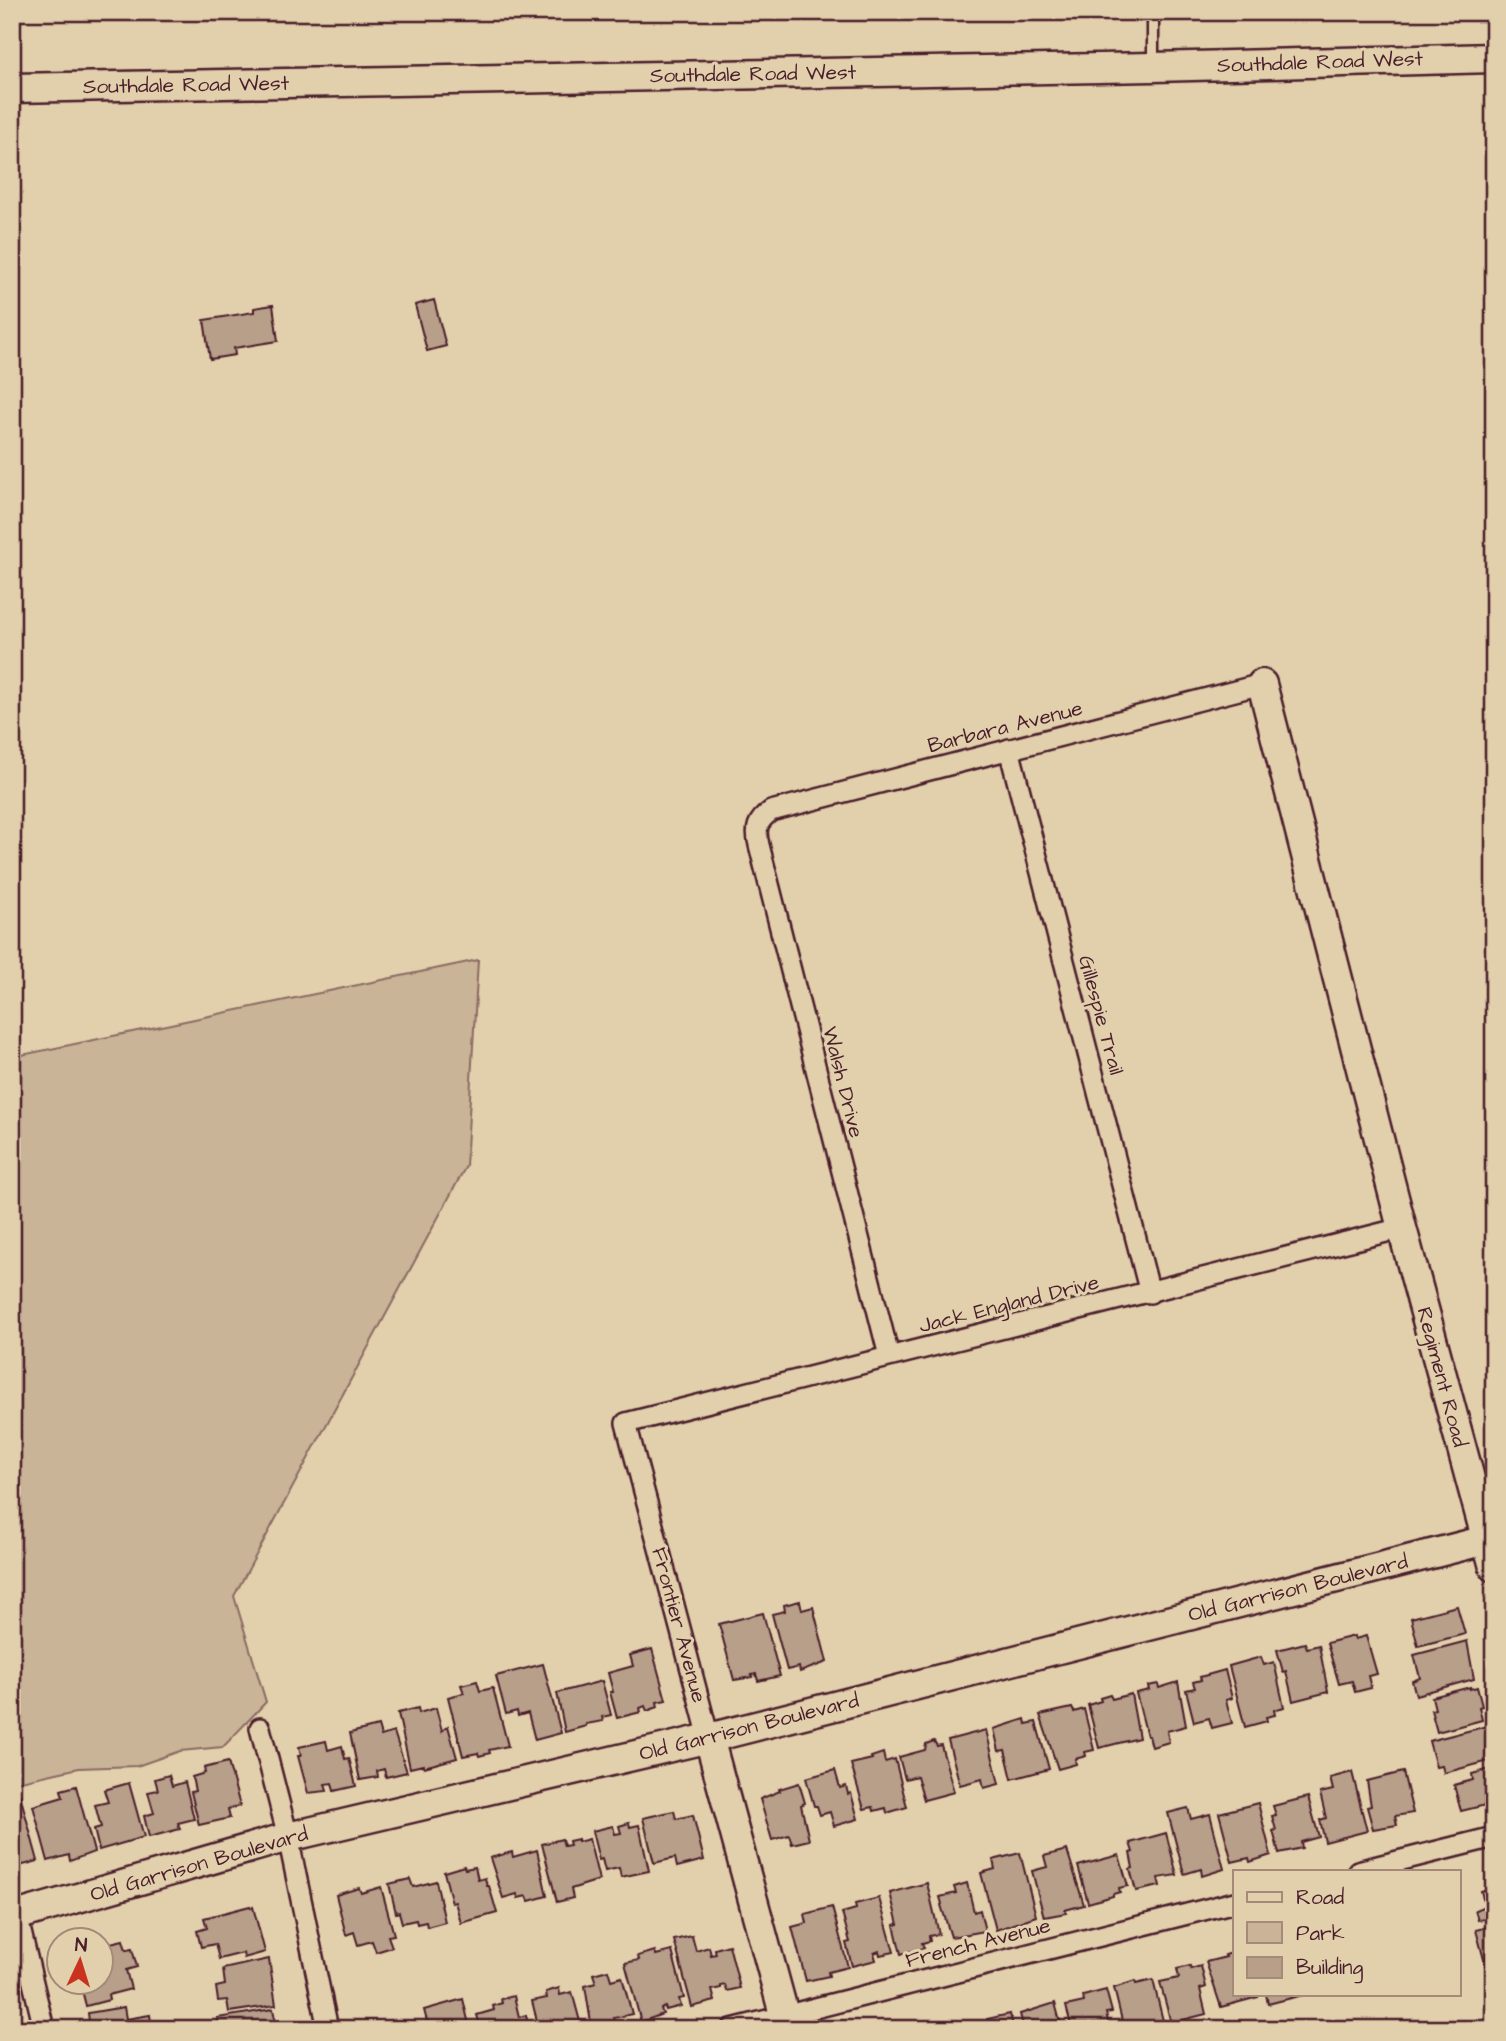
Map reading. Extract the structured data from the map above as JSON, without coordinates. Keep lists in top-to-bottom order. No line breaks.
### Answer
{"streets":{"street":["Southdale Road West","Barbara Avenue","Gillespie Trail","Walsh Drive","Jack England Drive","Regiment Road","Old Garrison Boulevard","Frontier Avenue","French Avenue"]},"crossings":[["Barbara Avenue","Gillespie Trail"],["Barbara Avenue","Walsh Drive"],["Barbara Avenue","Regiment Road"],["Gillespie Trail","Jack England Drive"],["Walsh Drive","Jack England Drive"],["Jack England Drive","Regiment Road"],["Jack England Drive","Frontier Avenue"],["Regiment Road","Old Garrison Boulevard"],["Old Garrison Boulevard","Frontier Avenue"],["Frontier Avenue","French Avenue"]],"legend":["Road","Park","Building"],"north":"top"}
